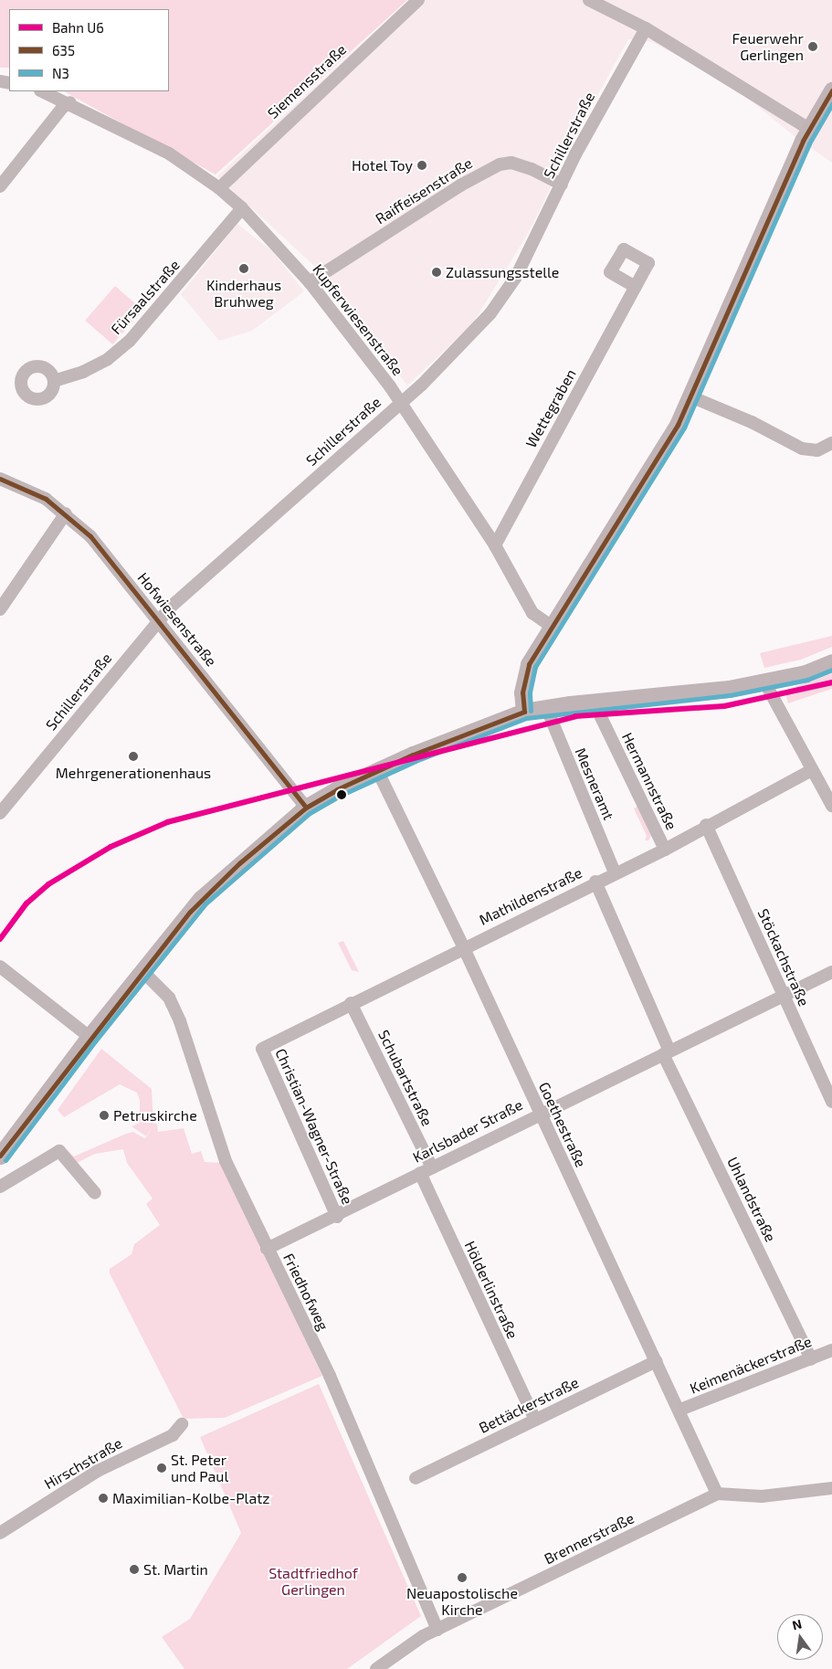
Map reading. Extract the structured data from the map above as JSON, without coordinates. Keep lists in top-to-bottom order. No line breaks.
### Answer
{"streets":{"street":["Siemensstraße","Schillerstraße","Raiffeisenstraße","Fürsaalstraße","Kupferwiesenstraße","Wettegraben","Hofwiesenstraße","Hermannstraße","Mesneramt","Mathildenstraße","Stöckachstraße","Schubartstraße","Goethestraße","Christian-Wagner-Straße","Karlsbader Straße","Uhlandstraße","Hölderlinstraße","Friedhofweg","Keimenäckerstraße","Bettäckerstraße","Hirschstraße","Brennerstraße"]},"crossings":[["Siemensstraße","Kupferwiesenstraße"],["Schillerstraße","Raiffeisenstraße"],["Schillerstraße","Kupferwiesenstraße"],["Schillerstraße","Hofwiesenstraße"],["Raiffeisenstraße","Kupferwiesenstraße"],["Fürsaalstraße","Kupferwiesenstraße"],["Kupferwiesenstraße","Wettegraben"],["Hermannstraße","Mathildenstraße"],["Mesneramt","Mathildenstraße"],["Mathildenstraße","Stöckachstraße"],["Mathildenstraße","Schubartstraße"],["Mathildenstraße","Goethestraße"],["Mathildenstraße","Christian-Wagner-Straße"],["Mathildenstraße","Uhlandstraße"],["Stöckachstraße","Karlsbader Straße"],["Schubartstraße","Karlsbader Straße"],["Goethestraße","Karlsbader Straße"],["Goethestraße","Keimenäckerstraße"],["Goethestraße","Bettäckerstraße"],["Goethestraße","Brennerstraße"],["Christian-Wagner-Straße","Karlsbader Straße"],["Karlsbader Straße","Uhlandstraße"],["Karlsbader Straße","Hölderlinstraße"],["Karlsbader Straße","Friedhofweg"],["Uhlandstraße","Keimenäckerstraße"],["Hölderlinstraße","Bettäckerstraße"],["Friedhofweg","Brennerstraße"]],"parks":["Stadtfriedhof Gerlingen"],"places":["Feuerwehr Gerlingen","Hotel Toy","Kinderhaus Bruhweg","Zulassungsstelle","Mehrgenerationenhaus","Petruskirche","St. Peter und Paul","Maximilian-Kolbe-Platz","St. Martin","Neuapostolische Kirche"],"lines":["transit line 635","transit line N3","rail line U6"],"legend":["Bahn U6","635","N3"],"north":"top"}
